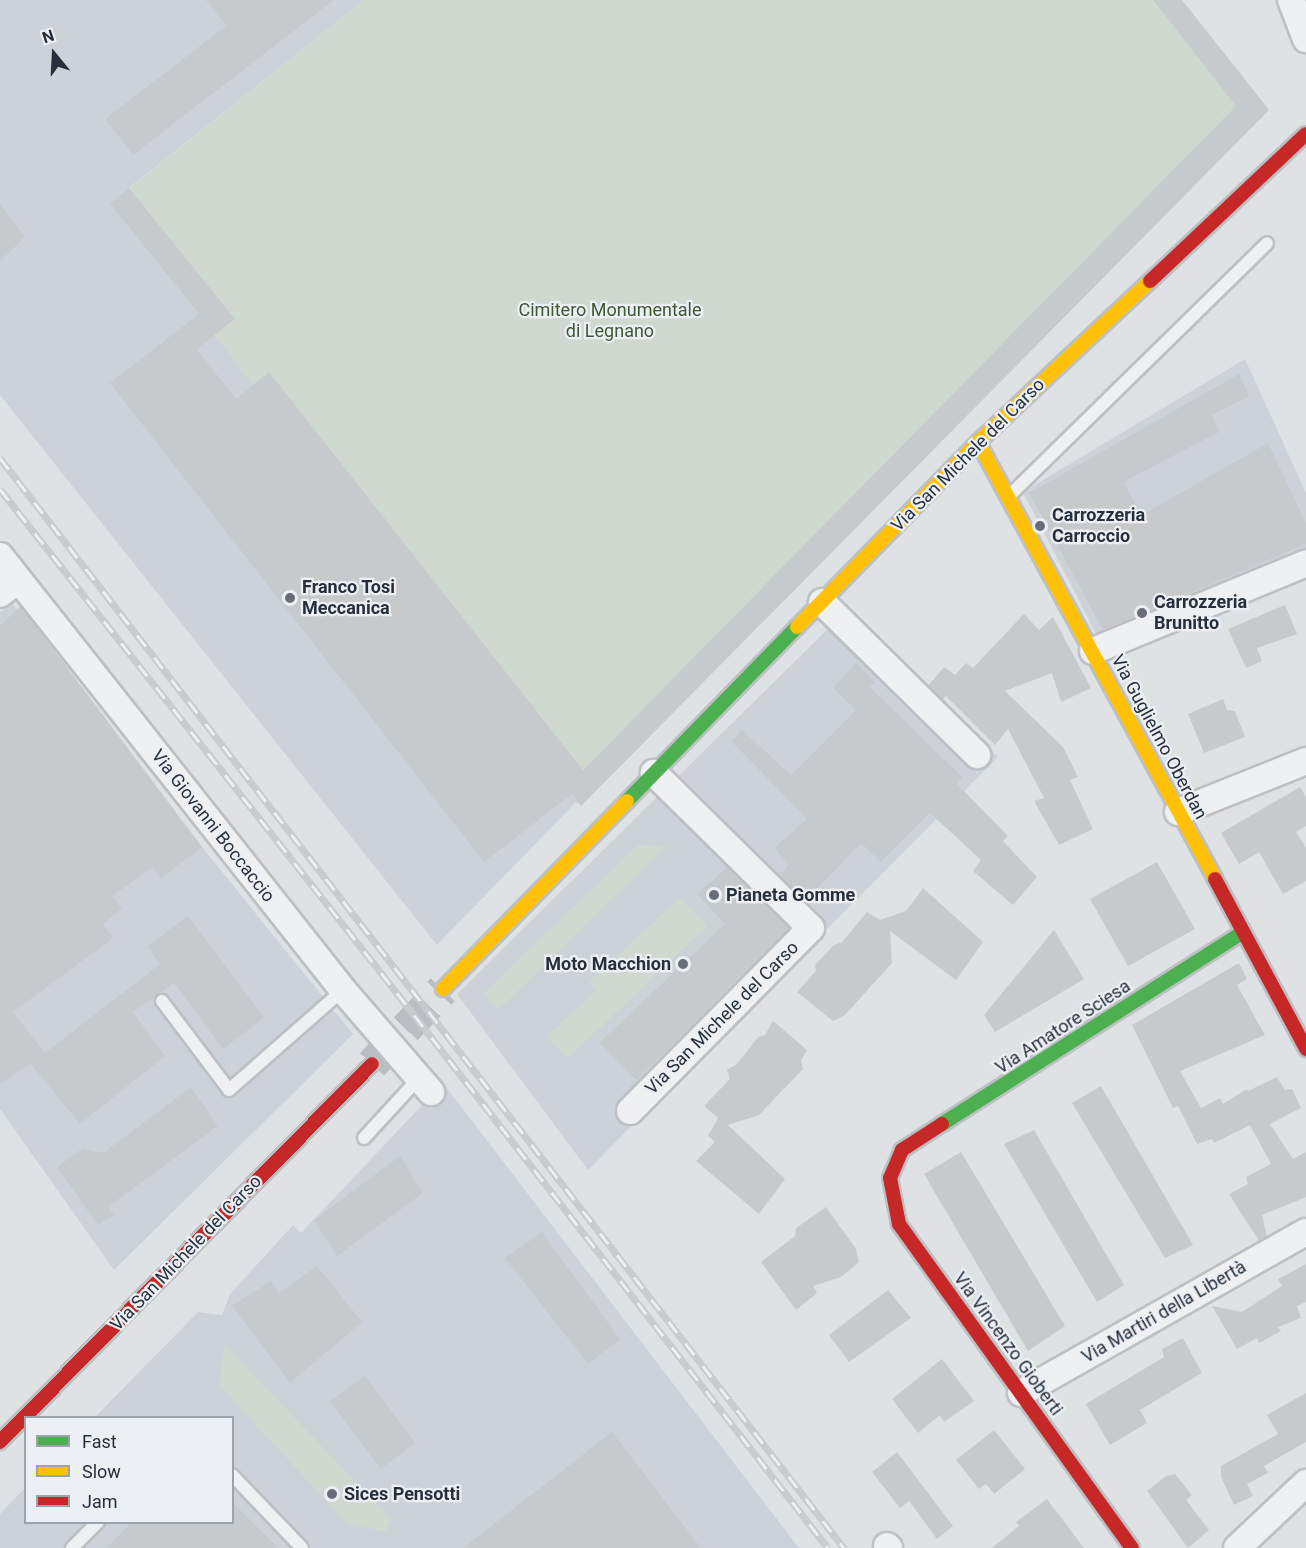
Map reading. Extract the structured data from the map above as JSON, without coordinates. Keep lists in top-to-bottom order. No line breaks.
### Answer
{"streets":{"main road":["Via San Michele del Carso","Via Guglielmo Oberdan","Via Amatore Sciesa","Via Vincenzo Gioberti"],"street":["Via Giovanni Boccaccio","Via Martiri della Libertà"]},"crossings":[["Via San Michele del Carso","Via Guglielmo Oberdan"],["Via Guglielmo Oberdan","Via Amatore Sciesa"],["Via Amatore Sciesa","Via Vincenzo Gioberti"],["Via Martiri della Libertà","Via Vincenzo Gioberti"]],"parks":["Cimitero Monumentale di Legnano"],"places":["Carrozzeria Carroccio","Franco Tosi Meccanica","Carrozzeria Brunitto","Pianeta Gomme","Moto Macchion","Sices Pensotti"],"legend":["Fast","Slow","Jam"],"north":"top"}
